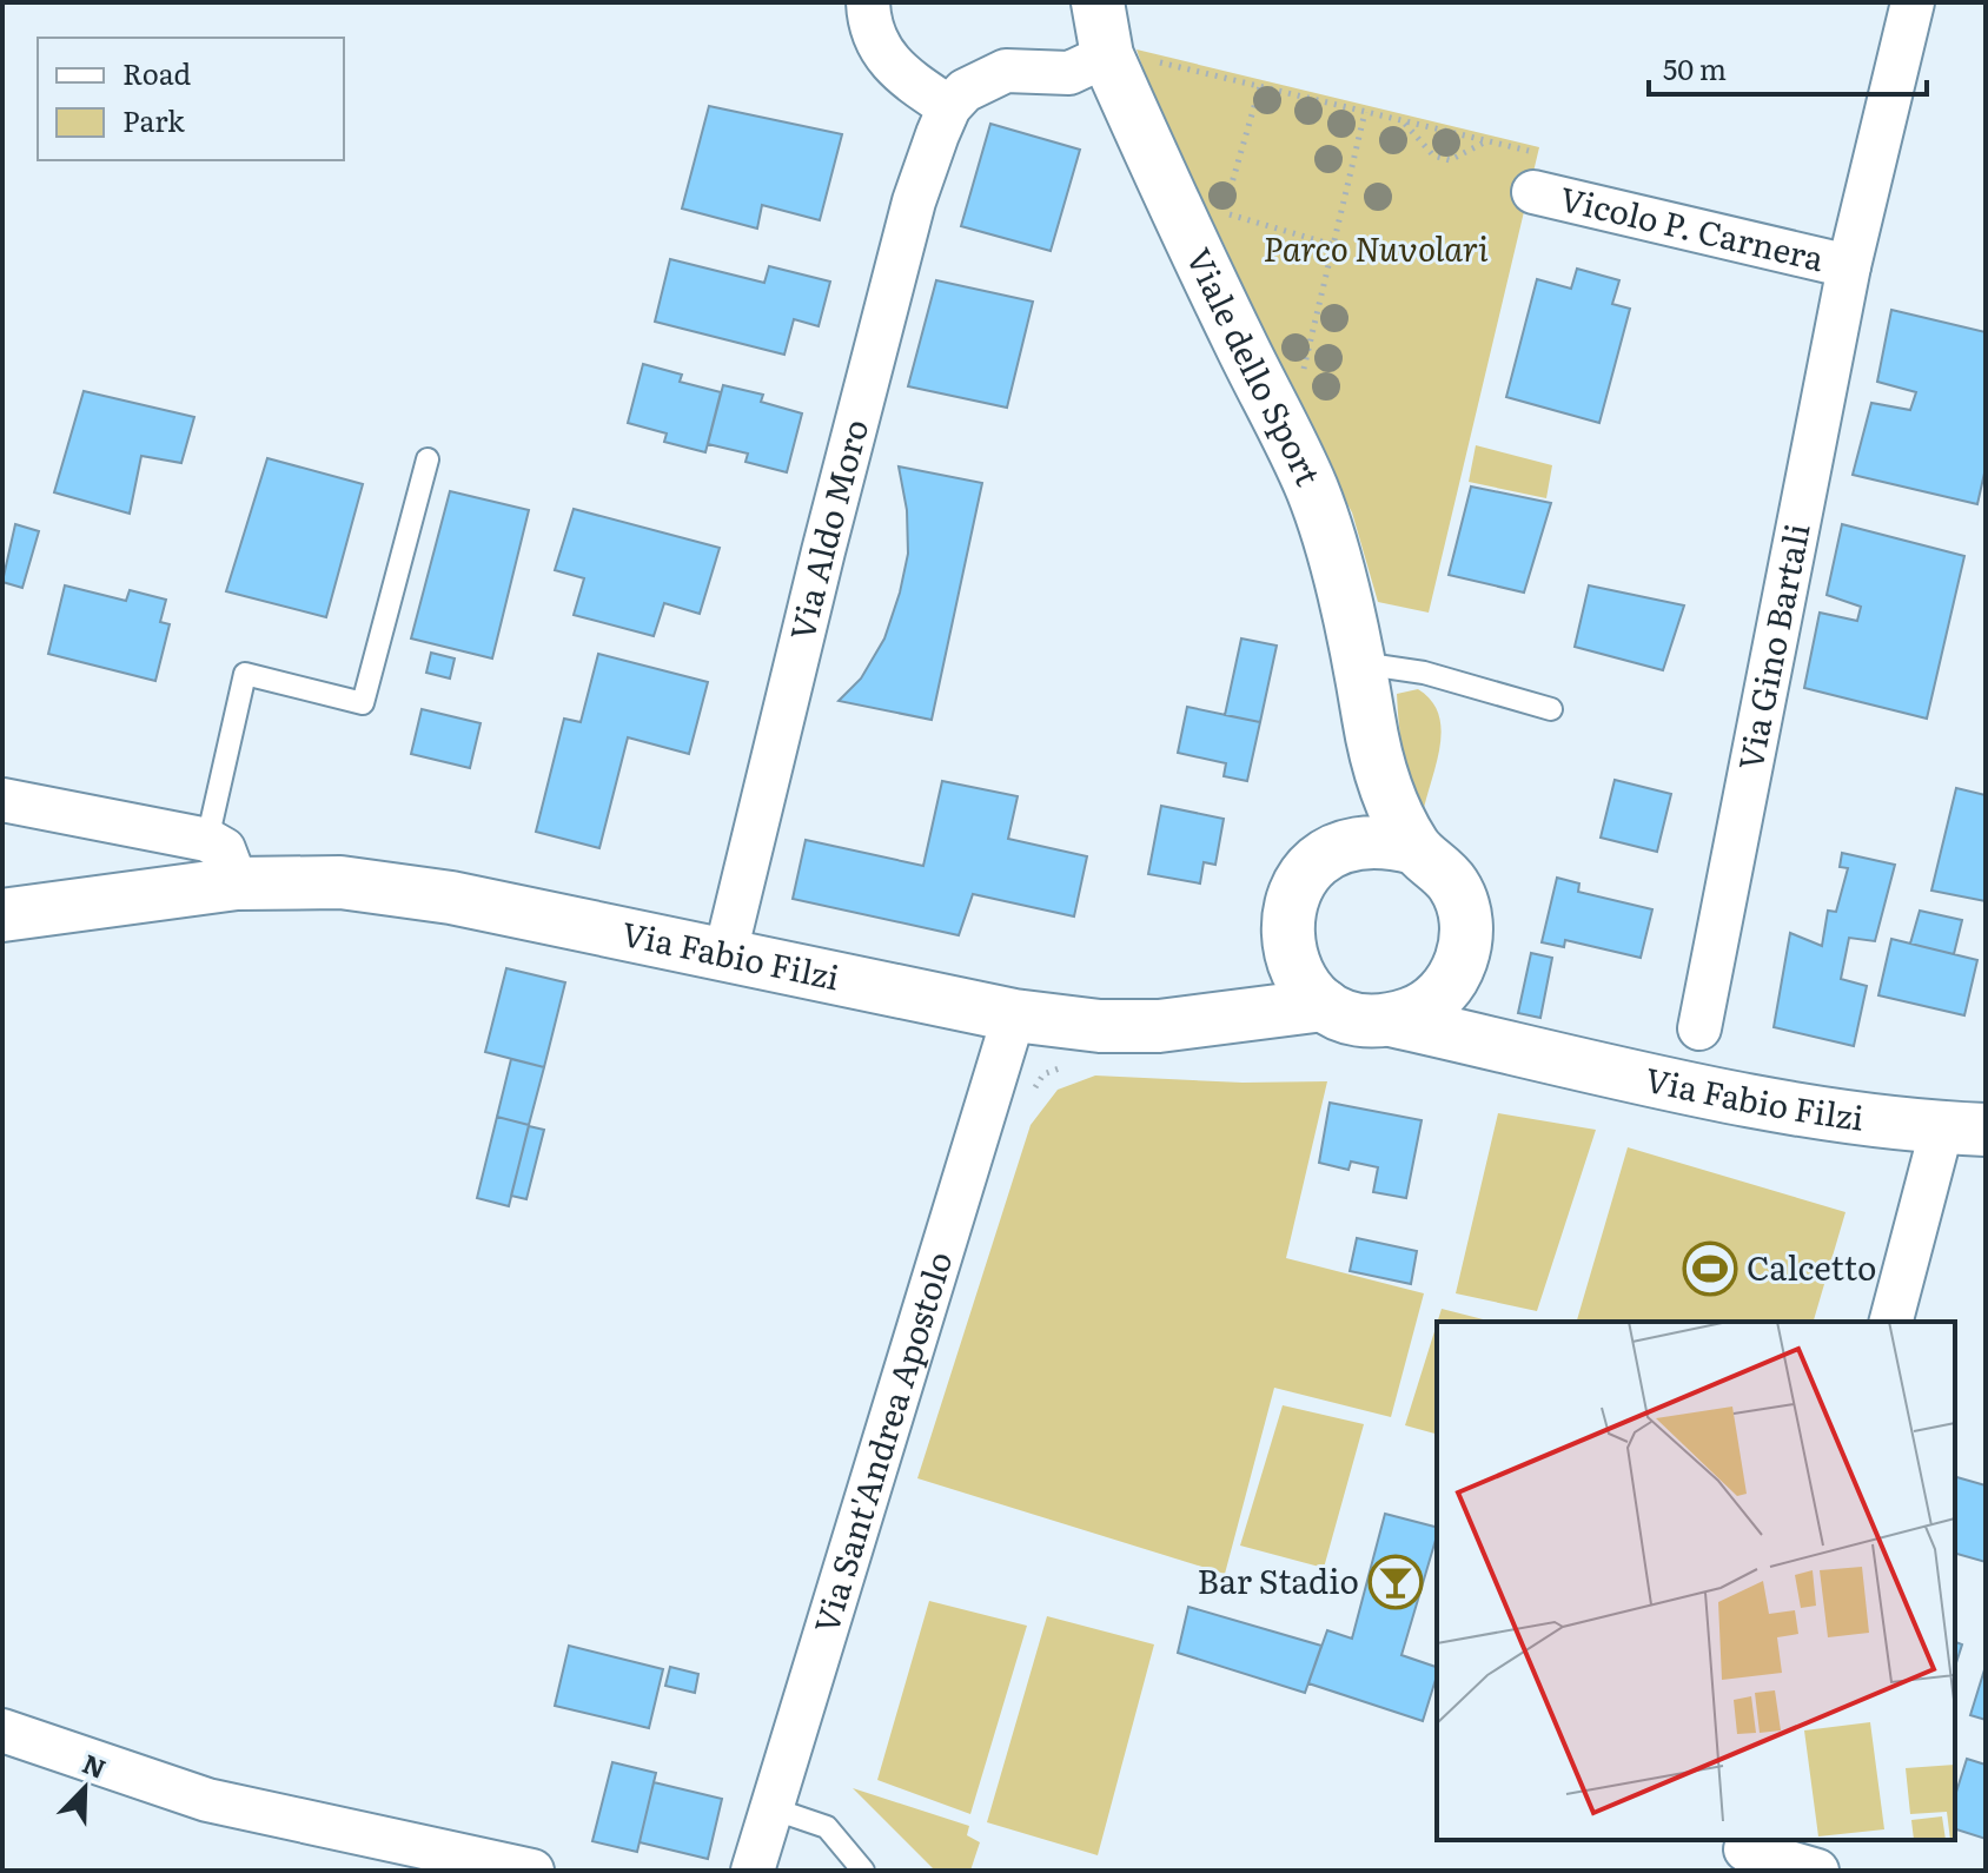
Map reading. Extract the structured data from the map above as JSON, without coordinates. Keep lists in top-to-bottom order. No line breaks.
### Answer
{"streets":{"main road":["Viale dello Sport","Via Fabio Filzi"],"street":["Vicolo P. Carnera","Via Aldo Moro","Via Gino Bartali","Via Sant'Andrea Apostolo"]},"crossings":[["Vicolo P. Carnera","Via Gino Bartali"],["Viale dello Sport","Via Fabio Filzi"],["Via Aldo Moro","Via Fabio Filzi"],["Via Fabio Filzi","Via Sant'Andrea Apostolo"]],"parks":["Parco Nuvolari"],"places":{"sports":["Calcetto"],"bar":["Bar Stadio"]},"legend":["Road","Park"],"scale_bar":"50 m","north":"top right"}
